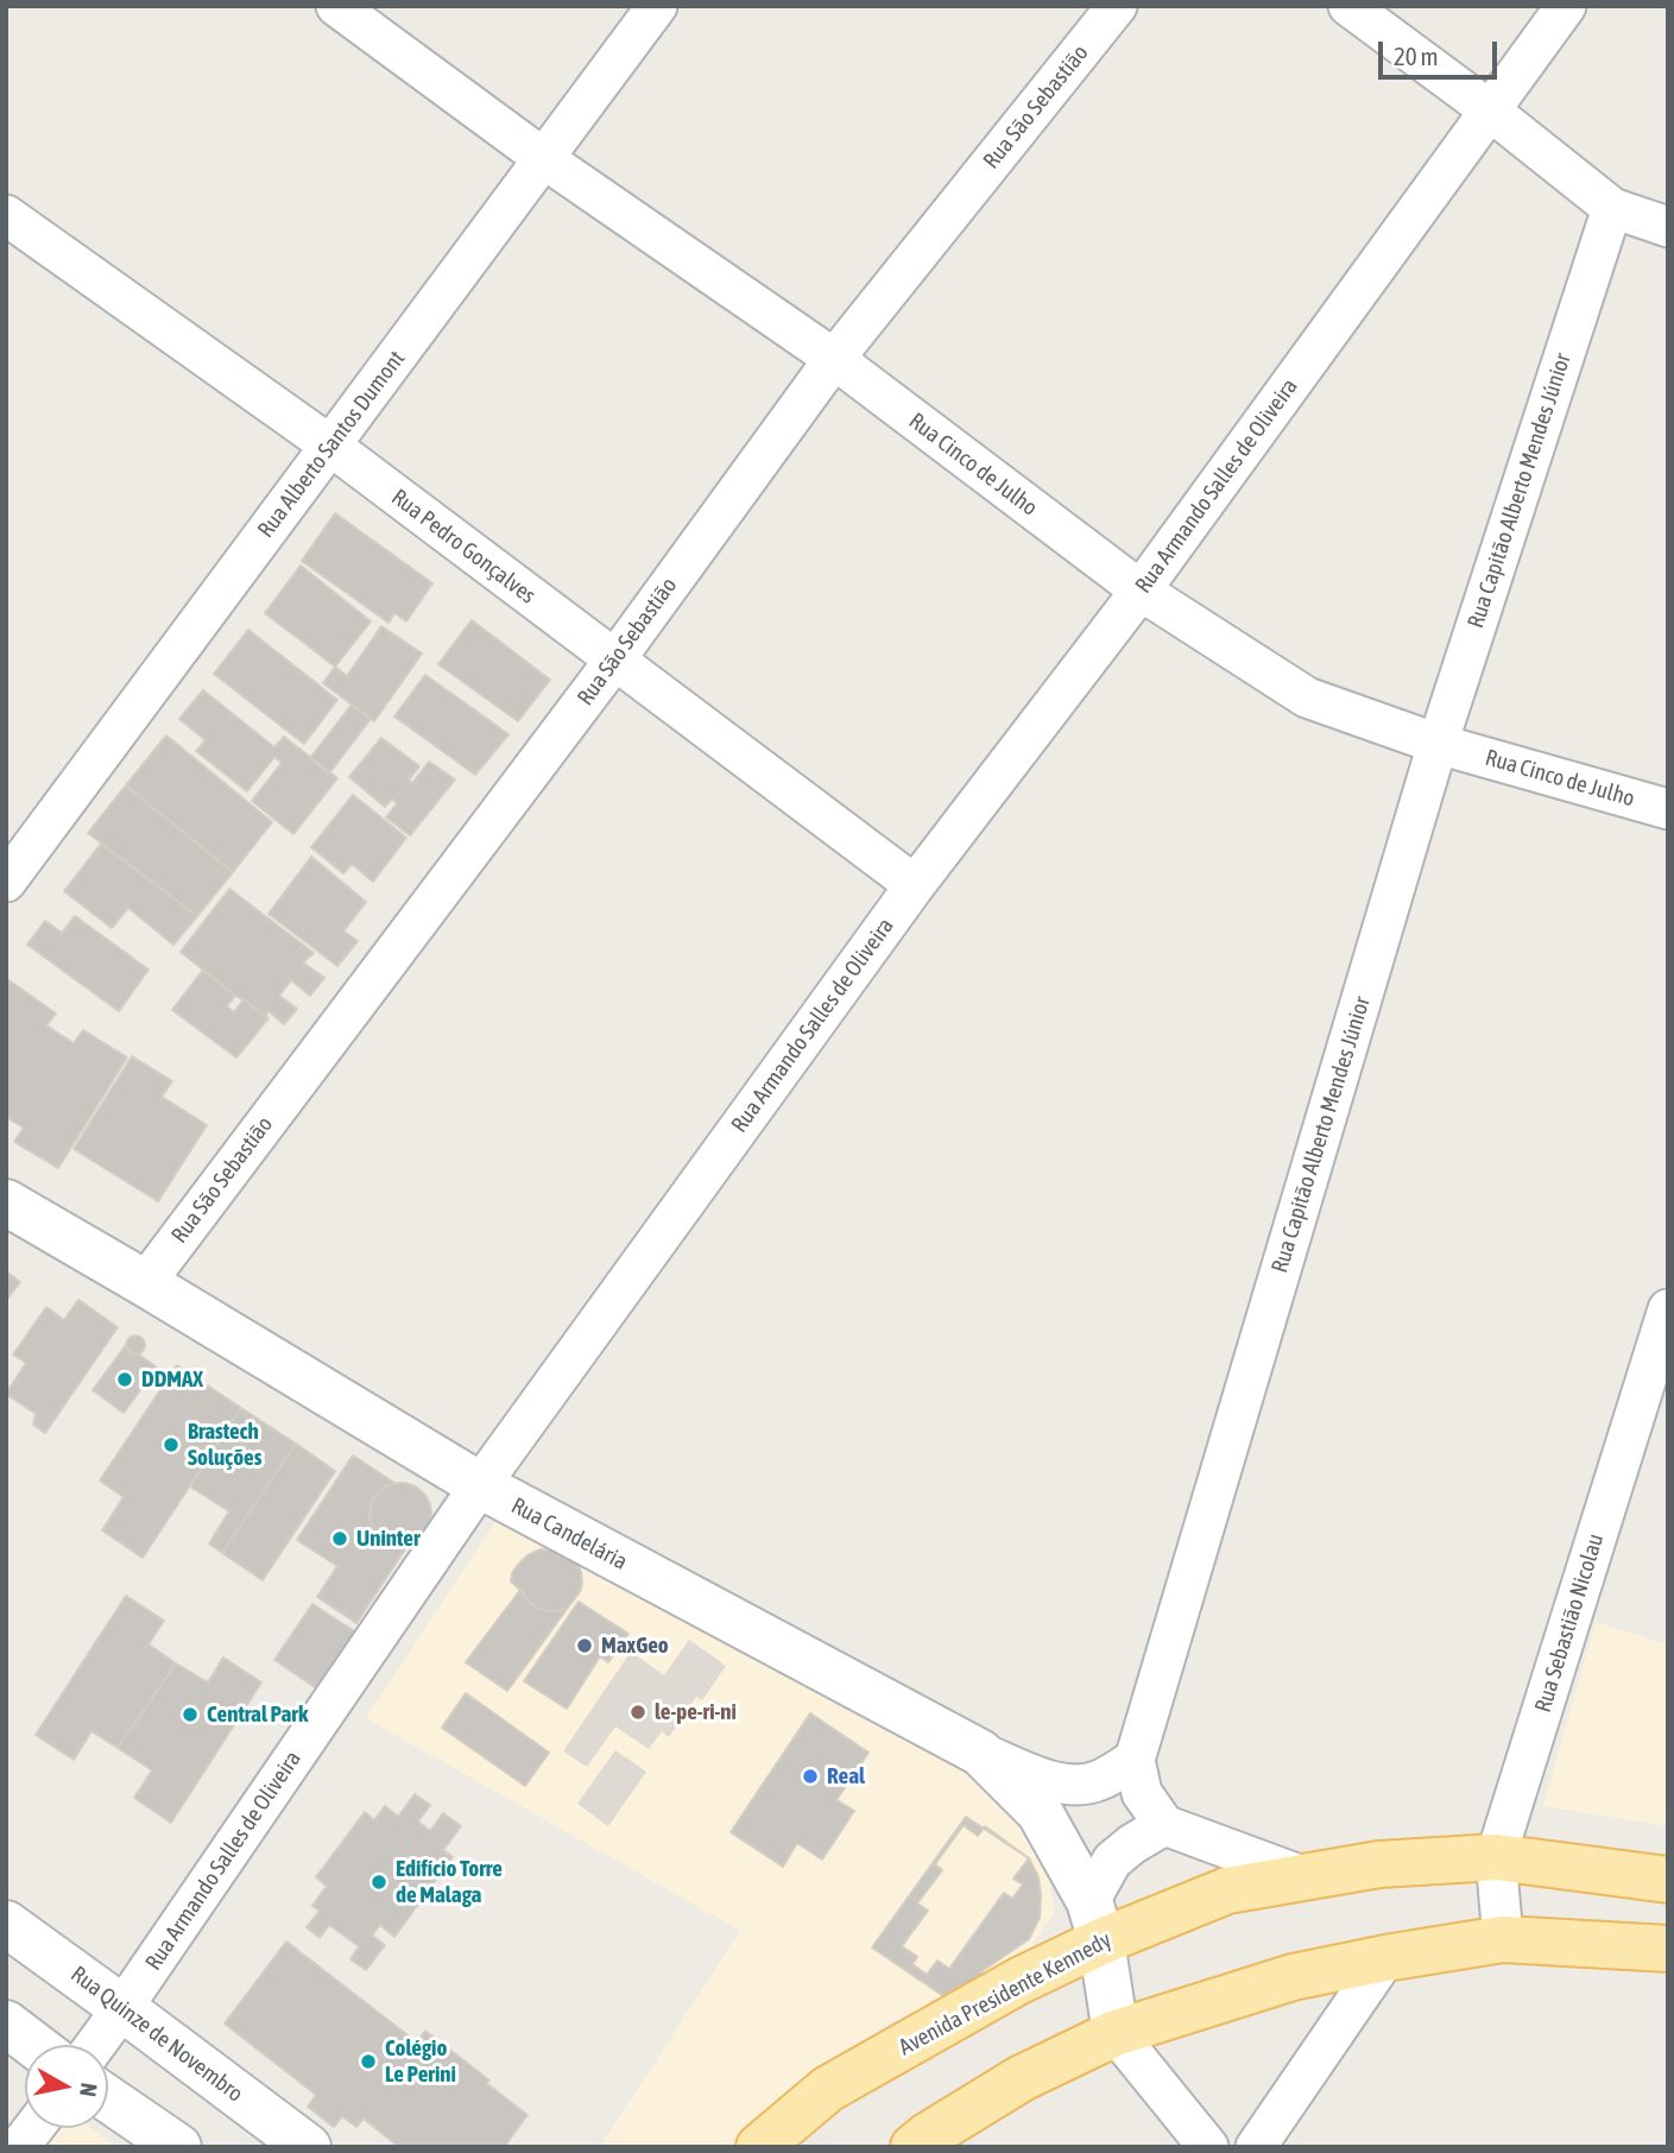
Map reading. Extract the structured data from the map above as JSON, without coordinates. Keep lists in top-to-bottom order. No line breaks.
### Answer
{"streets":{"main road":["Avenida Presidente Kennedy"],"street":["Rua São Sebastião","Rua Alberto Santos Dumont","Rua Cinco de Julho","Rua Armando Salles de Oliveira","Rua Capitão Alberto Mendes Júnior","Rua Pedro Gonçalves","Rua Candelária","Rua Sebastião Nicolau","Rua Quinze de Novembro"]},"crossings":[["Rua São Sebastião","Rua Cinco de Julho"],["Rua São Sebastião","Rua Pedro Gonçalves"],["Rua São Sebastião","Rua Candelária"],["Rua Alberto Santos Dumont","Rua Cinco de Julho"],["Rua Alberto Santos Dumont","Rua Pedro Gonçalves"],["Rua Cinco de Julho","Rua Armando Salles de Oliveira"],["Rua Cinco de Julho","Rua Capitão Alberto Mendes Júnior"],["Rua Armando Salles de Oliveira","Rua Pedro Gonçalves"],["Rua Armando Salles de Oliveira","Rua Candelária"],["Rua Armando Salles de Oliveira","Rua Quinze de Novembro"],["Rua Candelária","Avenida Presidente Kennedy"],["Rua Sebastião Nicolau","Avenida Presidente Kennedy"]],"places":["DDMAX","Brastech Soluções","Uninter","MaxGeo","le-pe-ri-ni","Central Park","Real","Edifício Torre de Malaga","Colégio Le Perini"],"scale_bar":"20 m","north":"right"}
